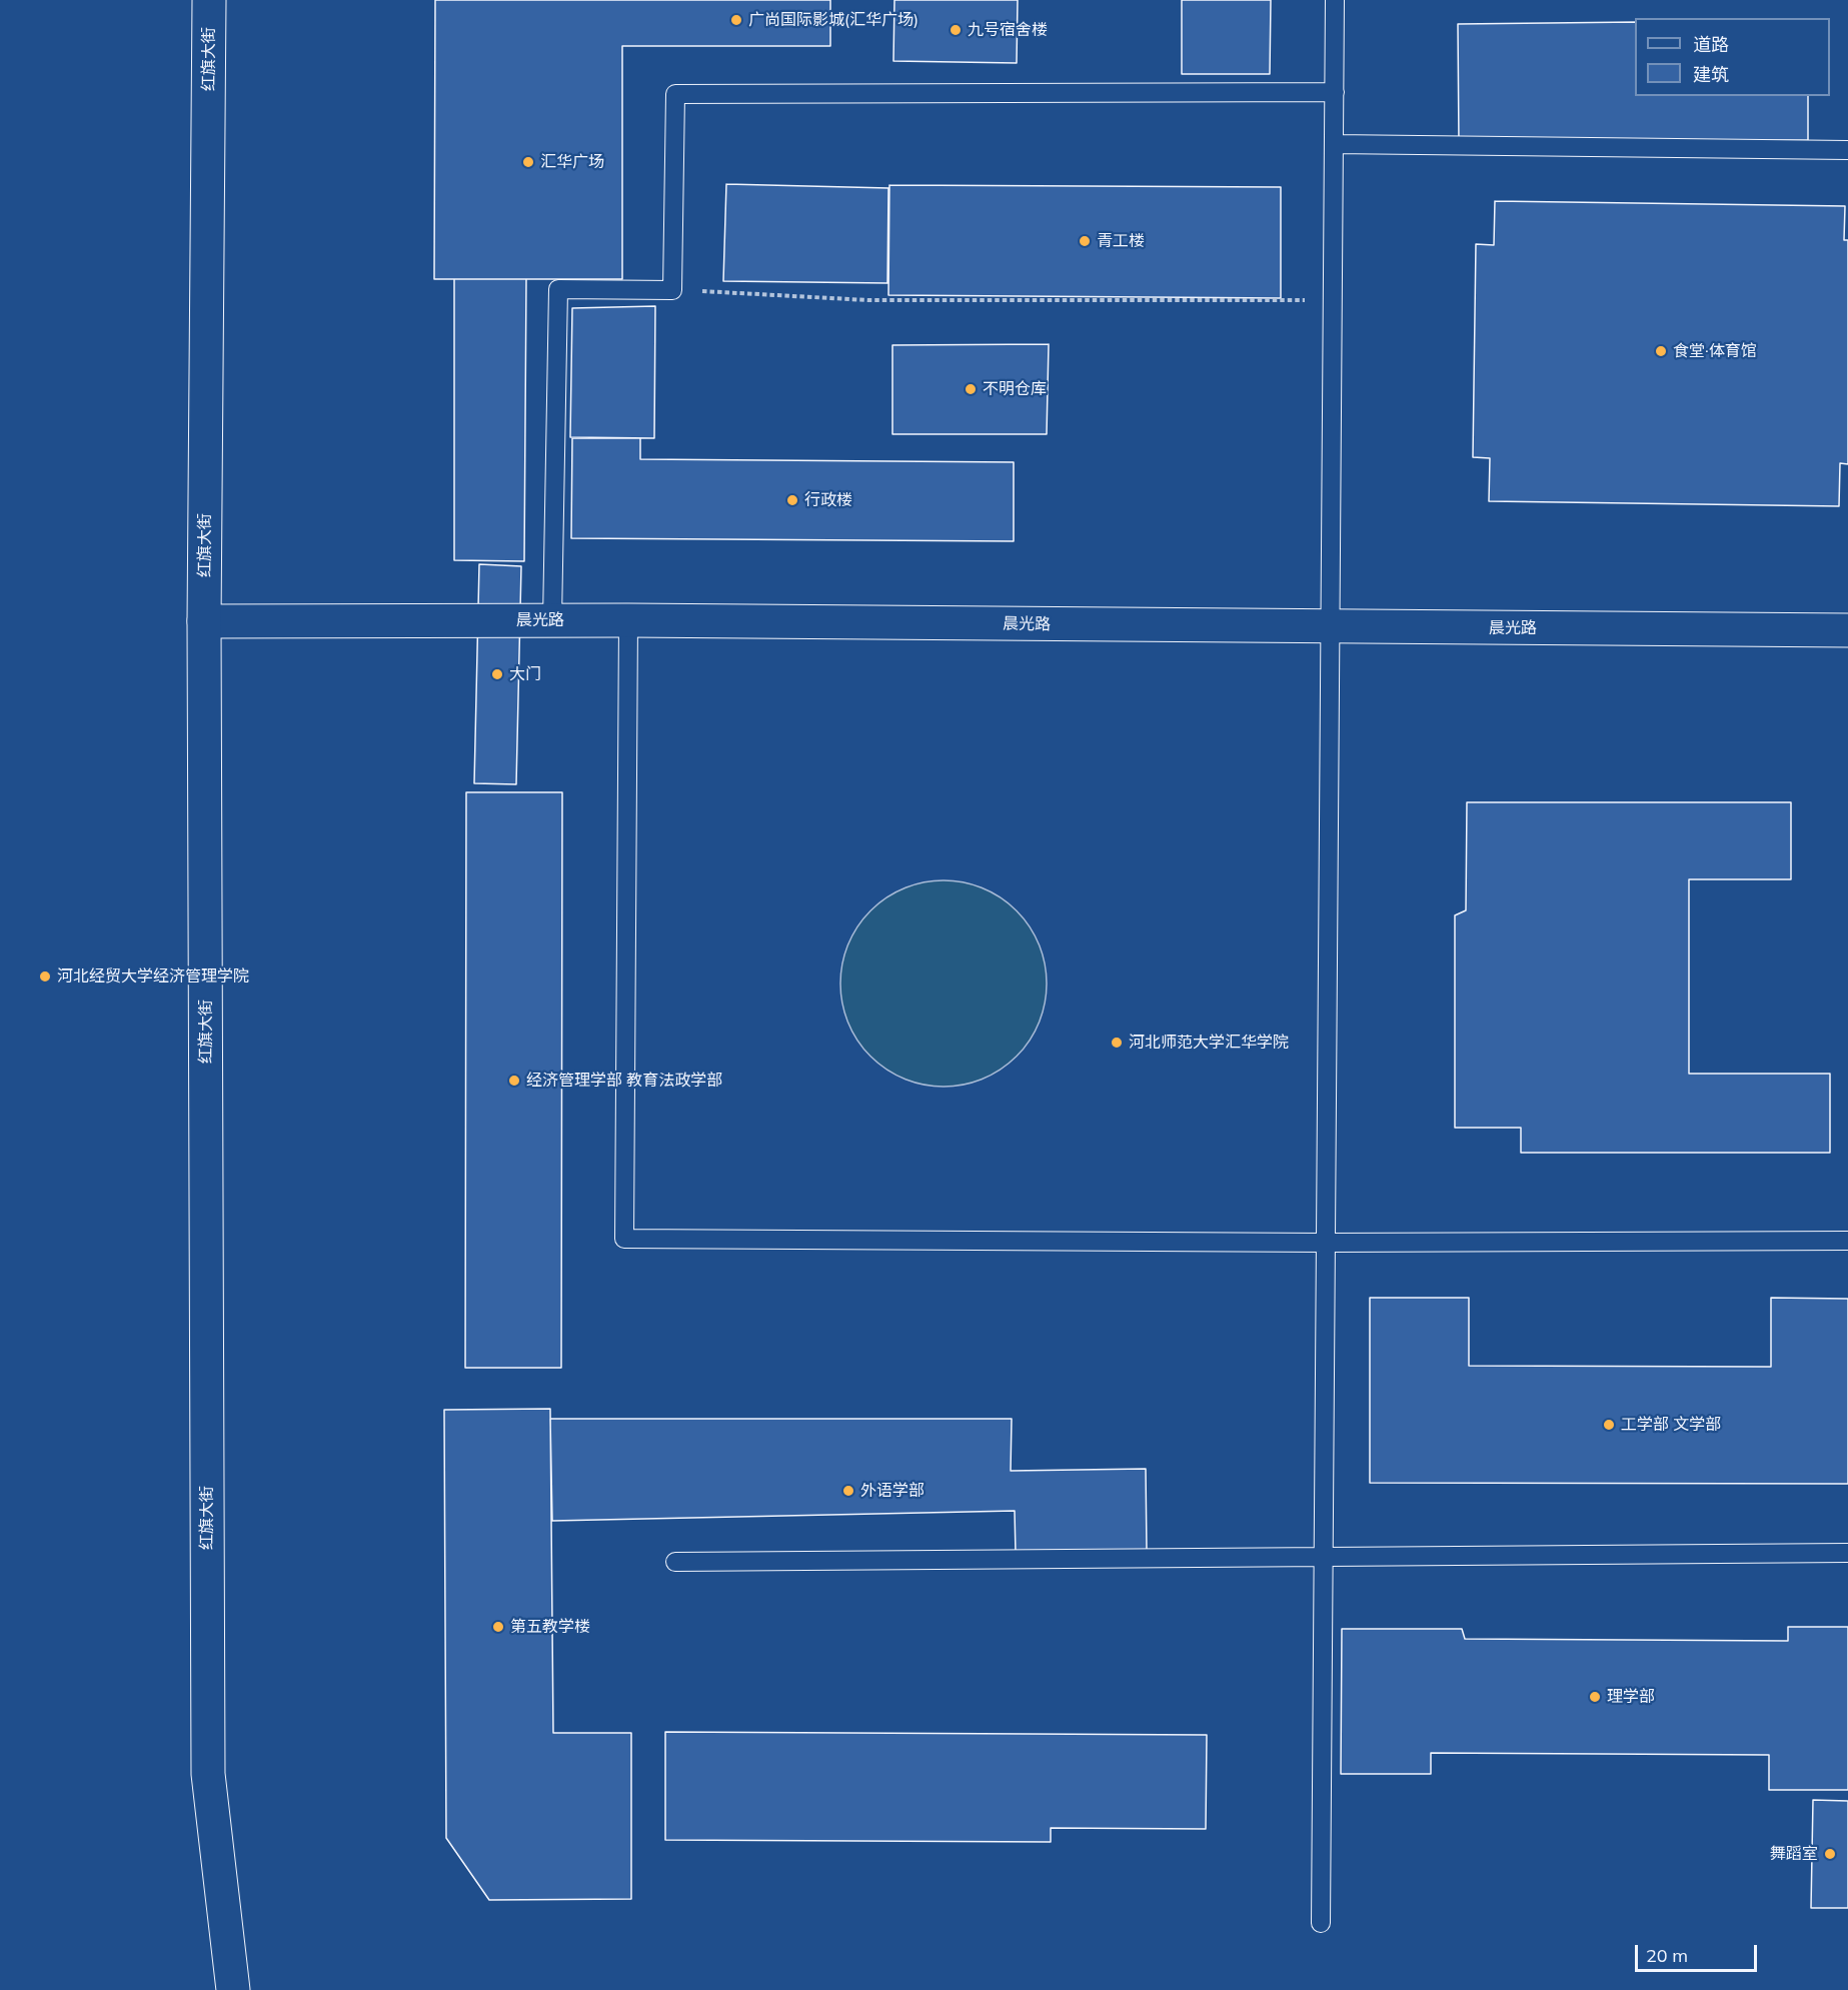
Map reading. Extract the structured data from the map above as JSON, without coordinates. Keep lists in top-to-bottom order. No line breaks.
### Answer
{"streets":{"main road":["红旗大街","晨光路"]},"crossings":[["红旗大街","晨光路"]],"places":["广尚国际影城(汇华广场)","九号宿舍楼","汇华广场","青工楼","食堂·体育馆","不明仓库","行政楼","大门","河北经贸大学经济管理学院","河北师范大学汇华学院","经济管理学部 教育法政学部","工学部 文学部","外语学部","第五教学楼","理学部","舞蹈室"],"legend":["道路","建筑"],"scale_bar":"20 m"}
